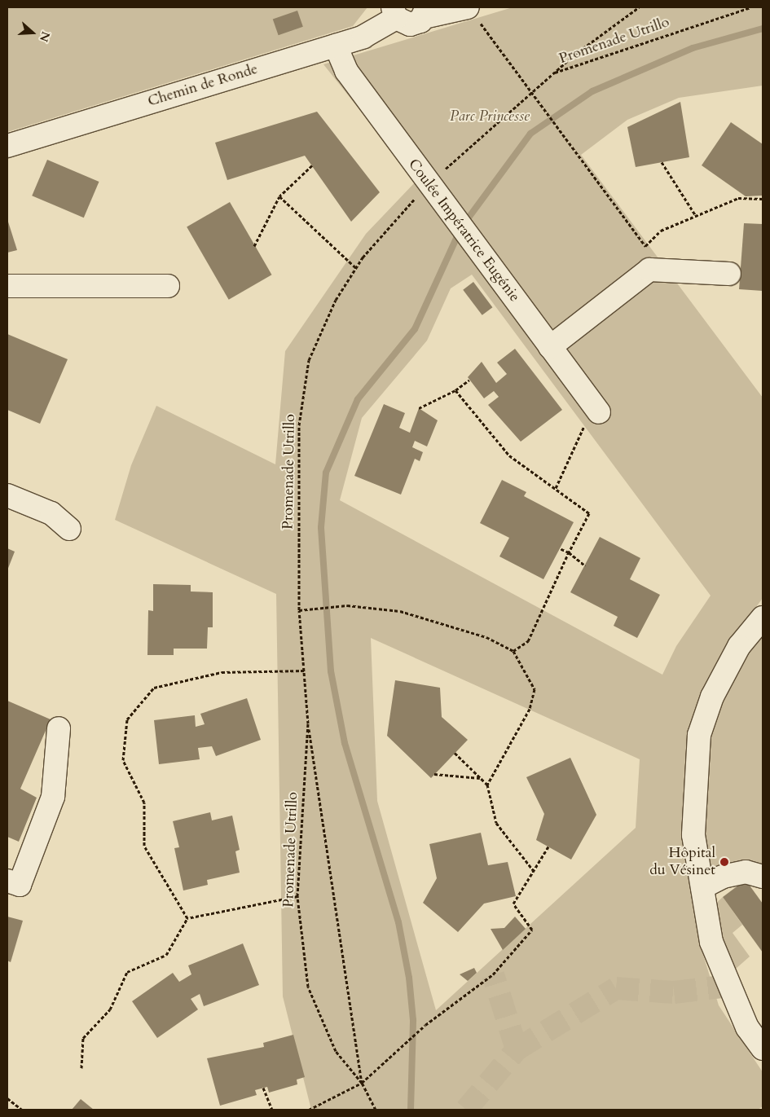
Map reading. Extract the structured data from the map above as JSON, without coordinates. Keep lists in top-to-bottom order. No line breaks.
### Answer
{"streets":{"street":["Chemin de Ronde","Coulée Impératrice Eugénie"],"path":["Promenade Utrillo"]},"crossings":[["Promenade Utrillo","Coulée Impératrice Eugénie"],["Chemin de Ronde","Coulée Impératrice Eugénie"]],"parks":["Parc Princesse"],"places":["Hôpital du Vésinet"],"north":"right"}
